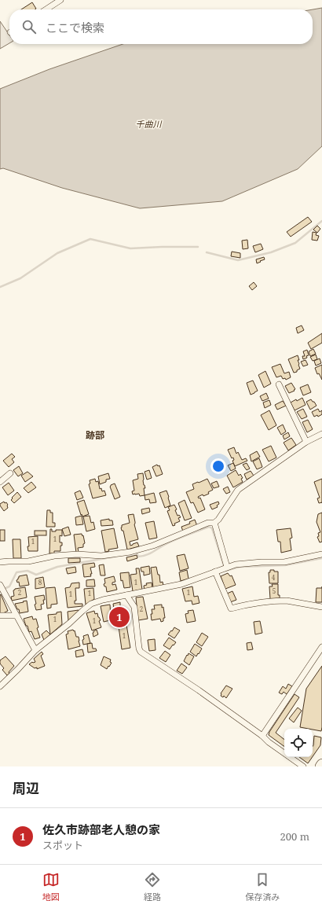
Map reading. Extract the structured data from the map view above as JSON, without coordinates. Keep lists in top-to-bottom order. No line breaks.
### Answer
{"districts":["跡部"],"water":["千曲川"],"house_numbers":["1","1","4","8","1","5","2","1","1","1","2","1","1","1"],"page":{"search":"ここで検索","pins":"1","heading":"周辺","list":[{"mark":"1","name":"佐久市跡部老人憩の家","note":"スポット","value":"200 m"}],"nav":["地図","経路","保存済み"]}}
